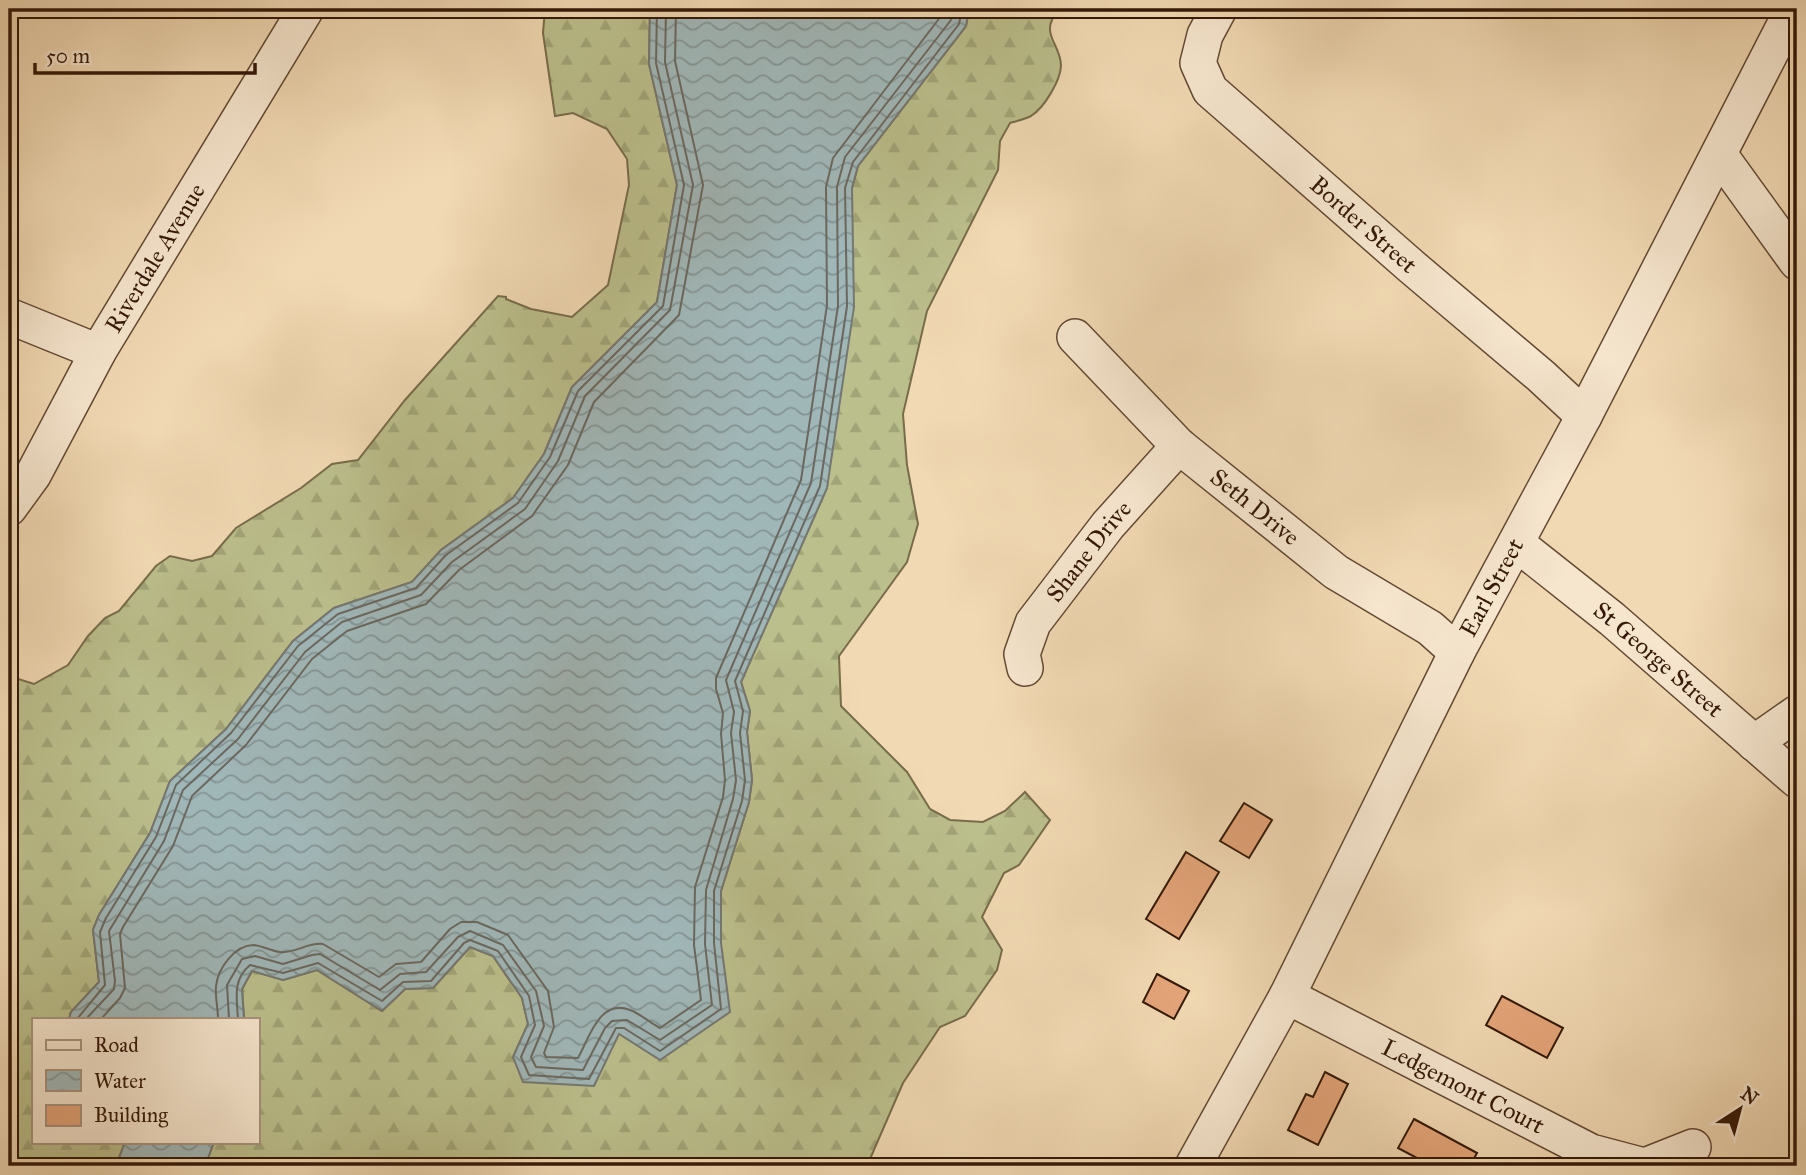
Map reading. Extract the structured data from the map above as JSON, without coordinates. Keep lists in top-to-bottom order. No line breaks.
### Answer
{"streets":{"street":["Border Street","Riverdale Avenue","Seth Drive","Shane Drive","Earl Street","St George Street","Ledgemont Court"]},"crossings":[["Border Street","Earl Street"],["Seth Drive","Shane Drive"],["Seth Drive","Earl Street"],["Earl Street","St George Street"],["Earl Street","Ledgemont Court"]],"legend":["Road","Water","Building"],"scale_bar":"50 m","north":"top right"}
